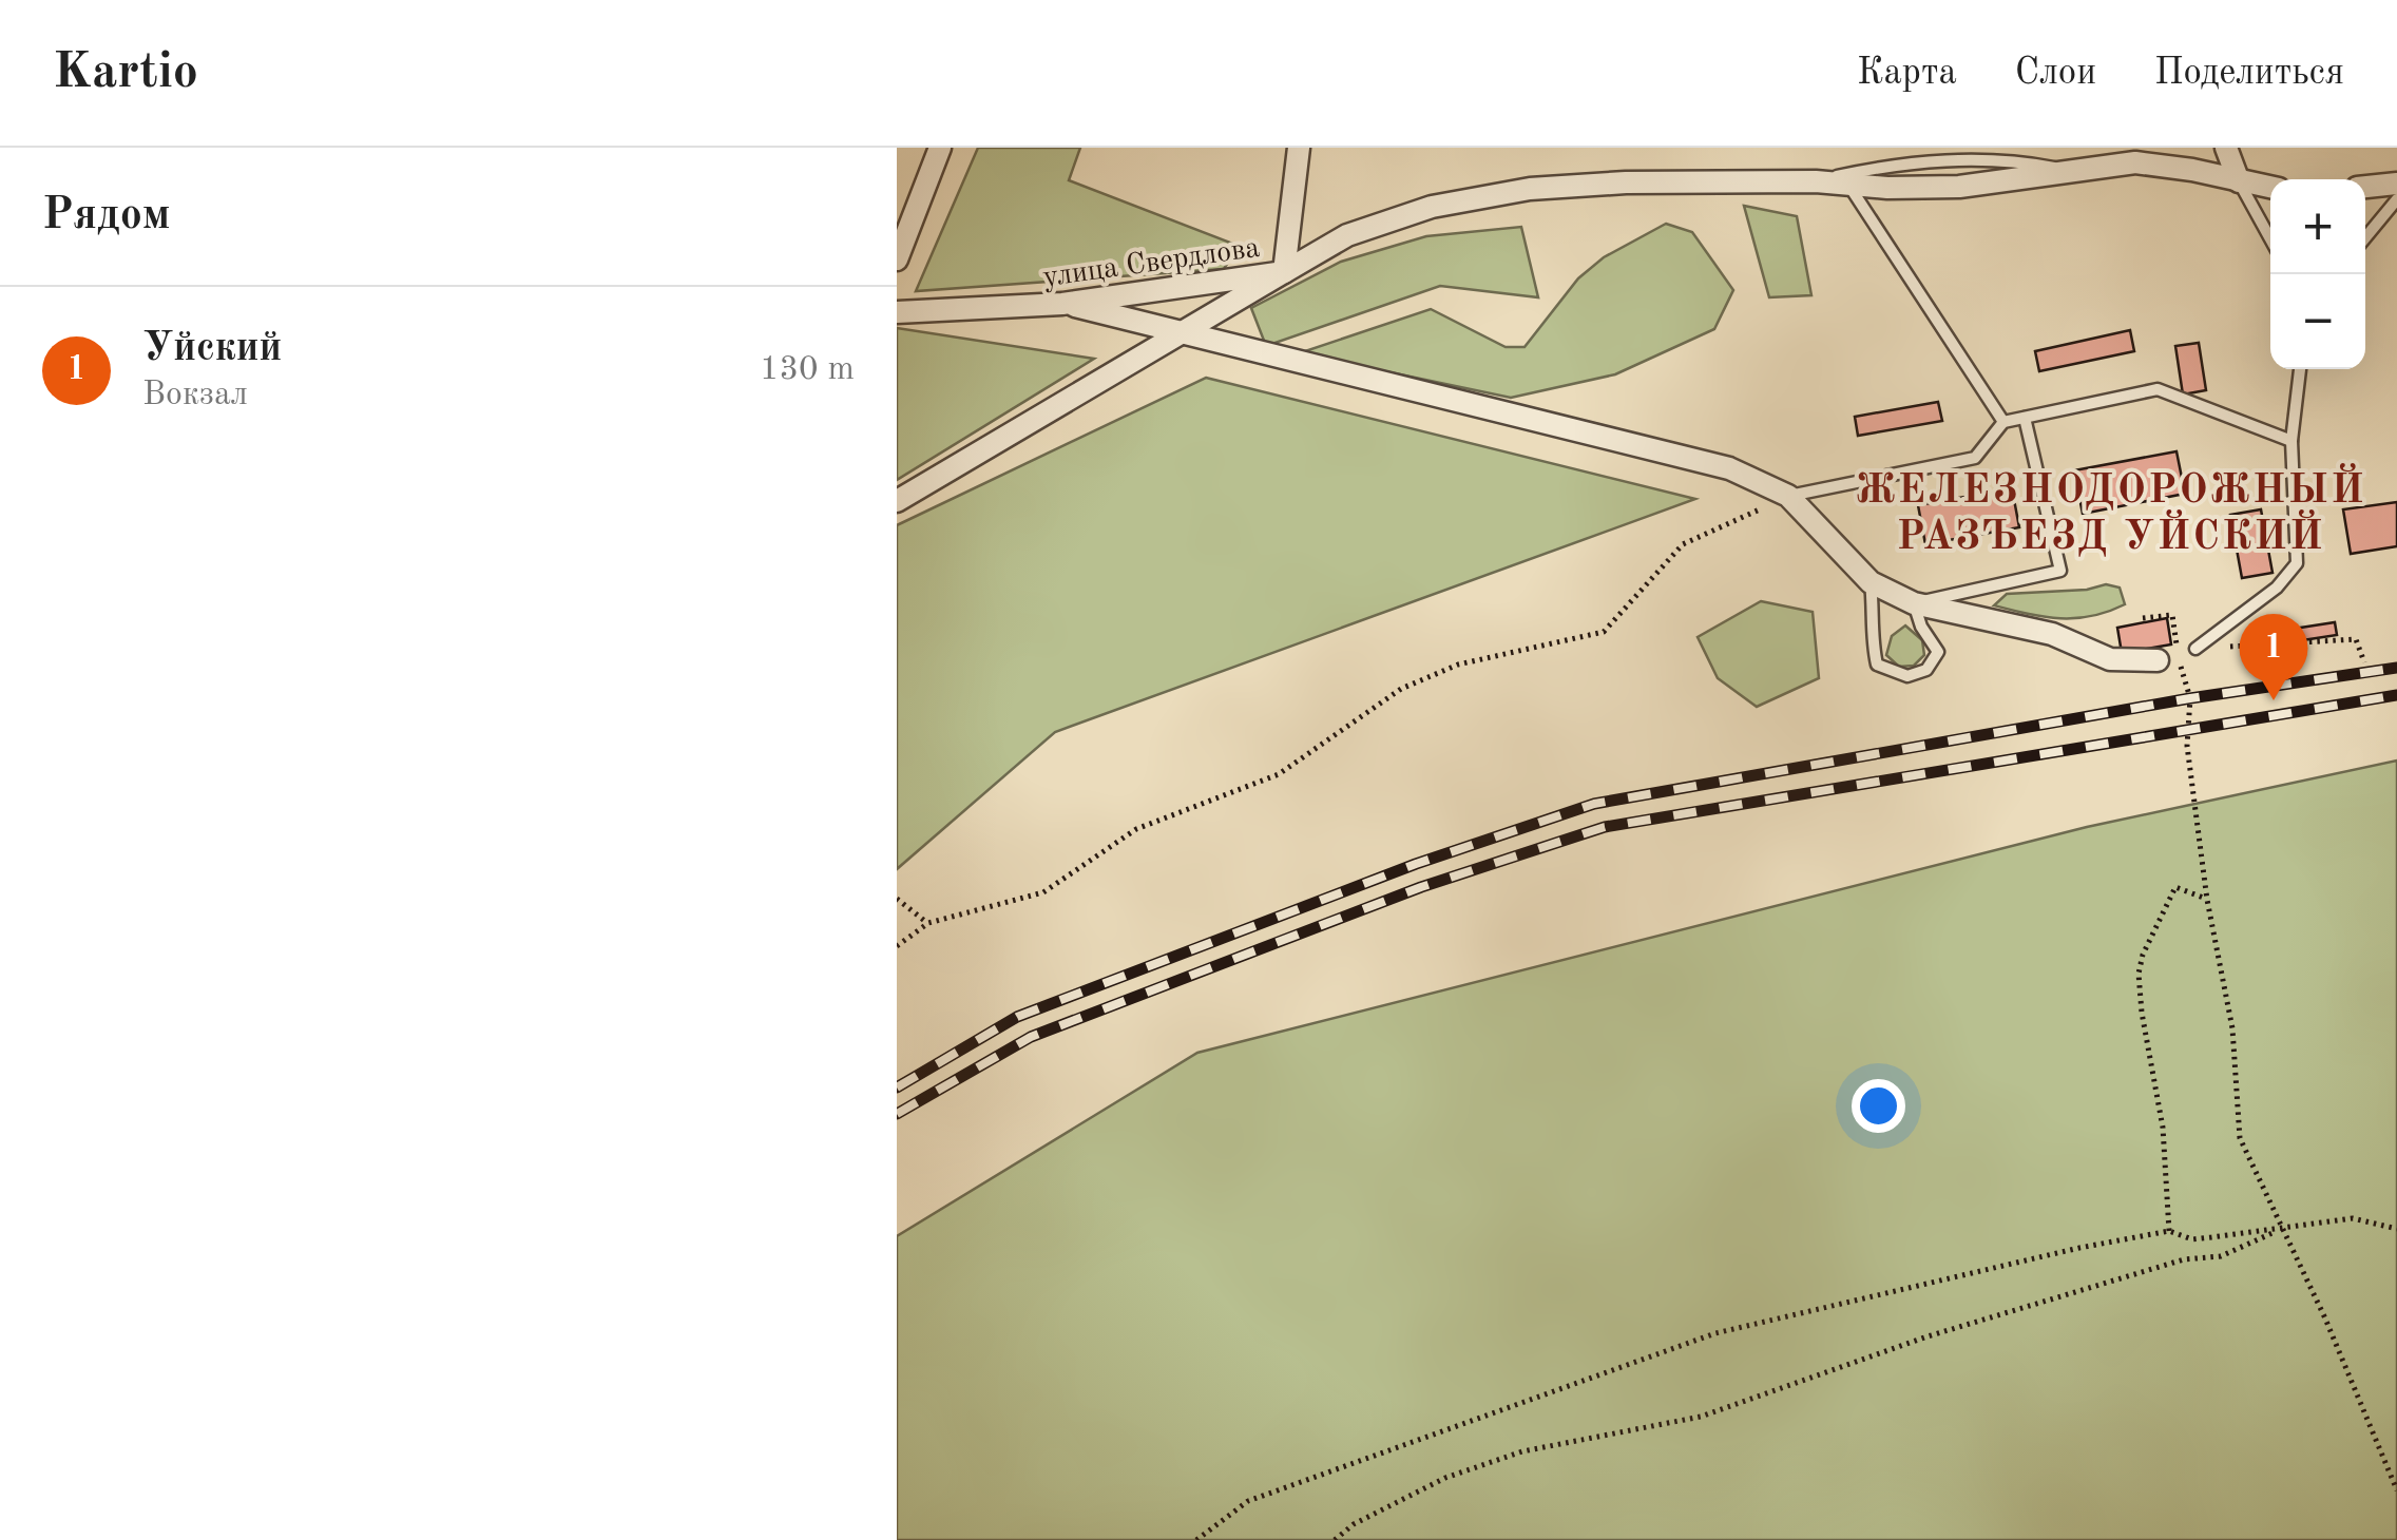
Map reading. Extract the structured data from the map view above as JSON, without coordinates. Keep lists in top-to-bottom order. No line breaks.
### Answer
{"streets":{"street":["улица Свердлова"]},"districts":["ЖЕЛЕЗНОДОРОЖНЫЙ РАЗЪЕЗД УЙСКИЙ"],"page":{"header":"Kartio","nav":["Карта","Слои","Поделиться"],"heading":"Рядом","map_buttons":["+","−"],"list":[{"mark":"1","name":"Уйский","note":"Вокзал","value":"130 m"}],"pins":"1"}}
